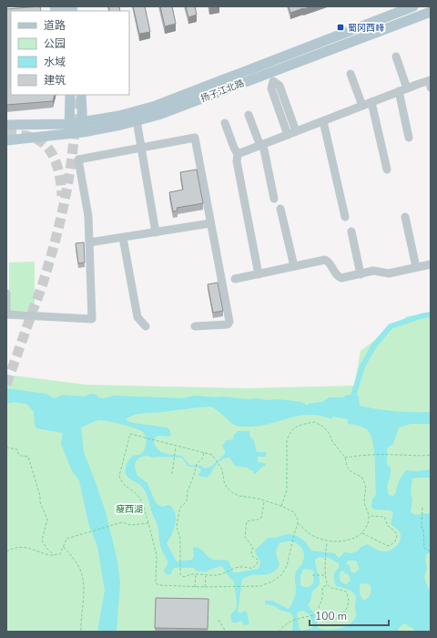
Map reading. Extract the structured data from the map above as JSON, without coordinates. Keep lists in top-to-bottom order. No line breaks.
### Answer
{"streets":{"main road":["扬子江北路"]},"parks":["瘦西湖"],"places":{"transit":["蜀冈西峰"]},"legend":["道路","公园","水域","建筑"],"scale_bar":"100 m"}
